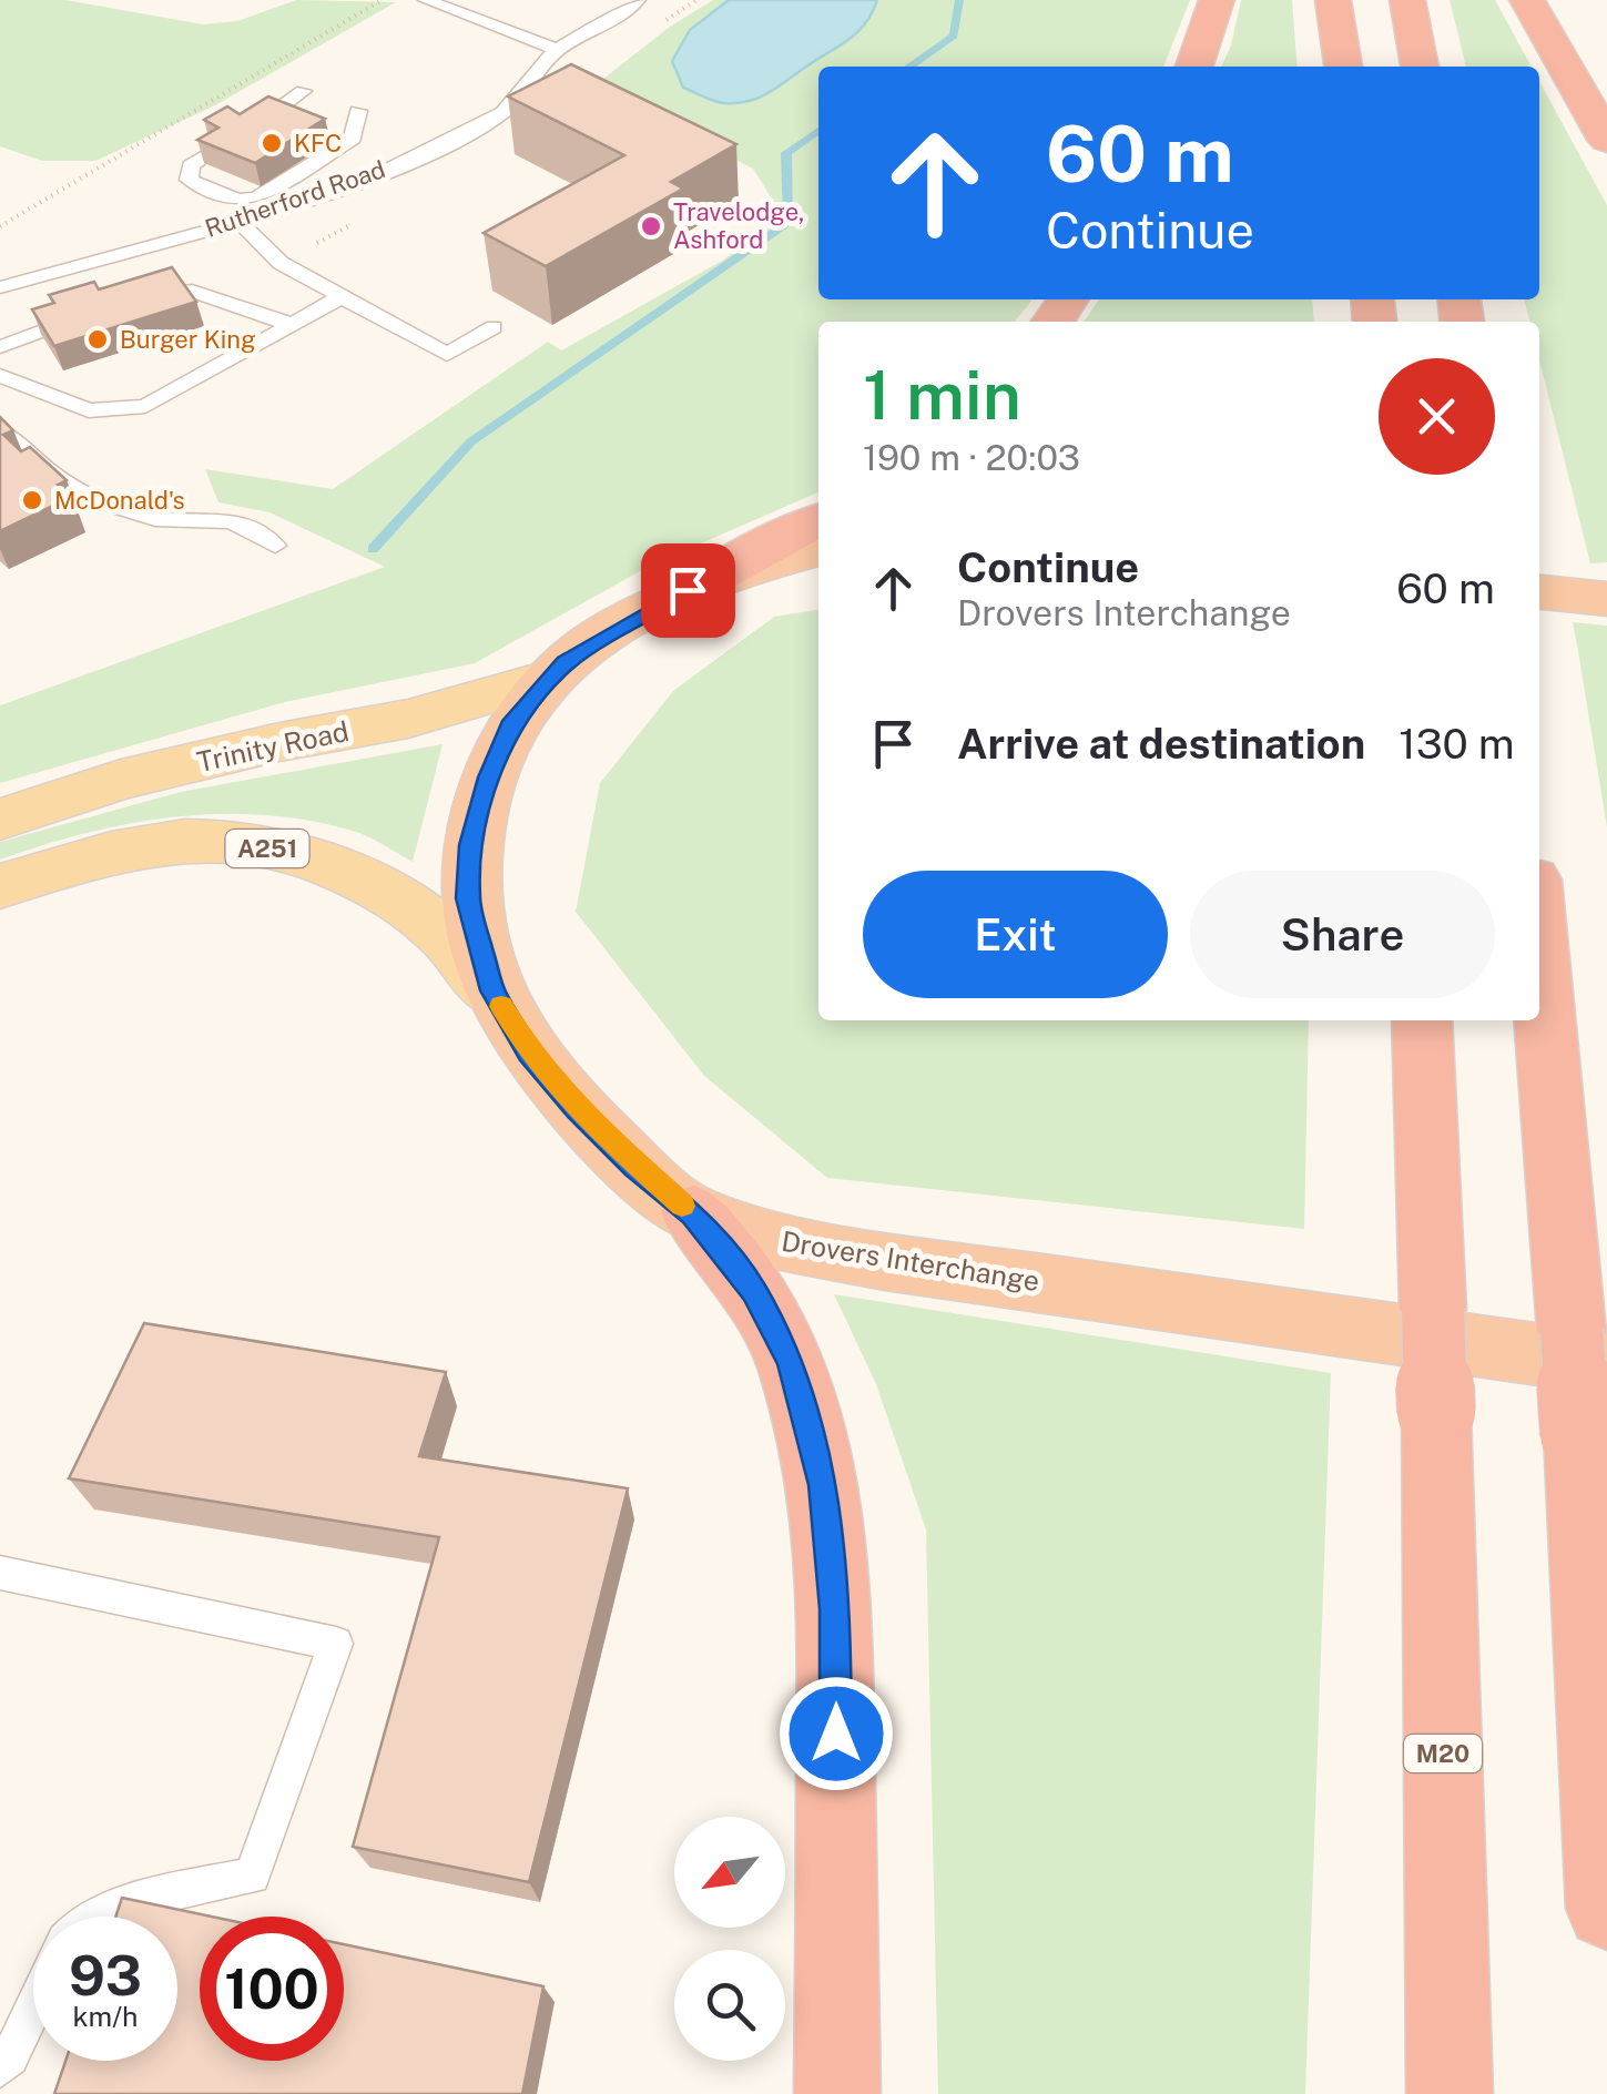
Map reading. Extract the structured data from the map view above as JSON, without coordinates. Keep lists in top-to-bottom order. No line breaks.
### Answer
{"streets":{"highway":["Drovers Interchange","M20"],"main road":["Trinity Road","A251"],"lane":["Rutherford Road"]},"crossings":[["Trinity Road","Drovers Interchange"],["A251","Drovers Interchange"]],"places":["KFC","Travelodge, Ashford","Burger King","McDonald's"],"north":"bottom left","page":{"turn":["60 m","Continue"],"heading":["1 min","190 m · 20:03"],"list":[{"name":"Continue","note":"Drovers Interchange","value":"60 m"},{"name":"Arrive at destination","value":"130 m"}],"buttons":["Exit","Share"],"speed":"93 km/h","limit":"100"}}
